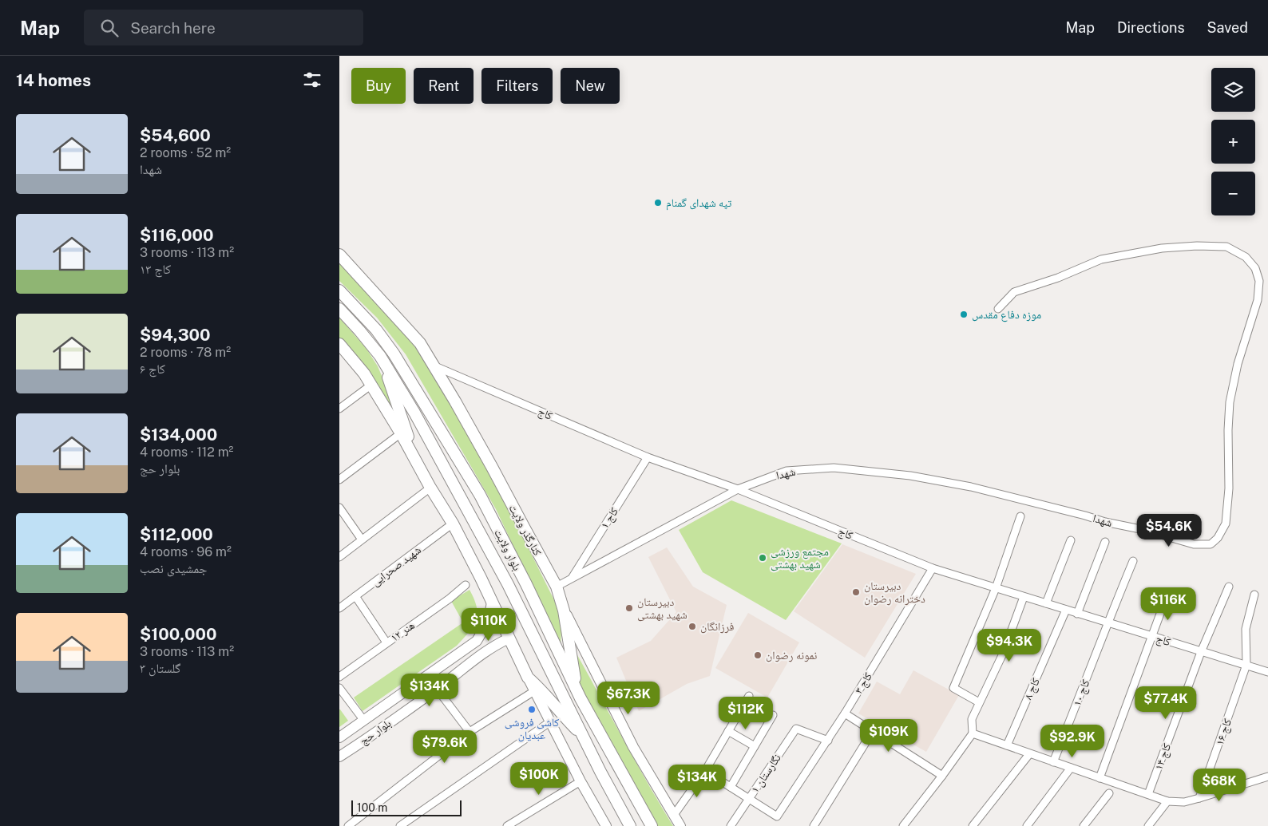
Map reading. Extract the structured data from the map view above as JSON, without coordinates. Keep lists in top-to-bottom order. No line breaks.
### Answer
{"streets":{"main road":["کنارگذر ولایت","بلوار ولایت","بلوار حج"],"street":["کاج","شهدا","کاج ۱","شهید صحرایی","هنر ۱۲","کاج ۳","کاج ۸","کاج ۱۰","کاج ۱۶","کاج ۱۴","نگارستان ۱"]},"crossings":[["کاج","شهدا"],["کاج","کاج ۱"],["کاج","کنارگذر ولایت"],["کاج","کاج ۳"],["کاج","کاج ۸"],["کاج","کاج ۱۰"],["کاج","کاج ۱۶"],["کاج","کاج ۱۴"],["شهدا","کاج ۱"],["شهدا","کنارگذر ولایت"],["کاج ۳","نگارستان ۱"]],"places":["تپه شهدای گمنام","موزه دفاع مقدس","مجتمع ورزشی شهید بهشتی","دبیرستان دخترانه رضوان","دبیرستان شهید بهشتی","فرزانگان","نمونه رضوان","کاشی فروشی عبدیان"],"scale_bar":"100 m","page":{"header":"Map","search":"Search here","nav":["Map","Directions","Saved"],"heading":"14 homes","map_buttons":["+","−"],"chip":["Buy","Rent","Filters","New"],"list":[{"name":"$54,600","note":"2 rooms · 52 m² · شهدا"},{"name":"$116,000","note":"3 rooms · 113 m² · کاج ۱۳"},{"name":"$94,300","note":"2 rooms · 78 m² · کاج ۶"},{"name":"$134,000","note":"4 rooms · 112 m² · بلوار حج"},{"name":"$112,000","note":"4 rooms · 96 m² · جمشیدی نصب"},{"name":"$100,000","note":"3 rooms · 113 m² · گلستان ۳"}],"price":["$54.6K","$116K","$110K","$94.3K","$134K","$67.3K","$77.4K","$112K","$109K","$92.9K","$79.6K","$100K","$134K","$68K"],"scale":"100 m"}}
